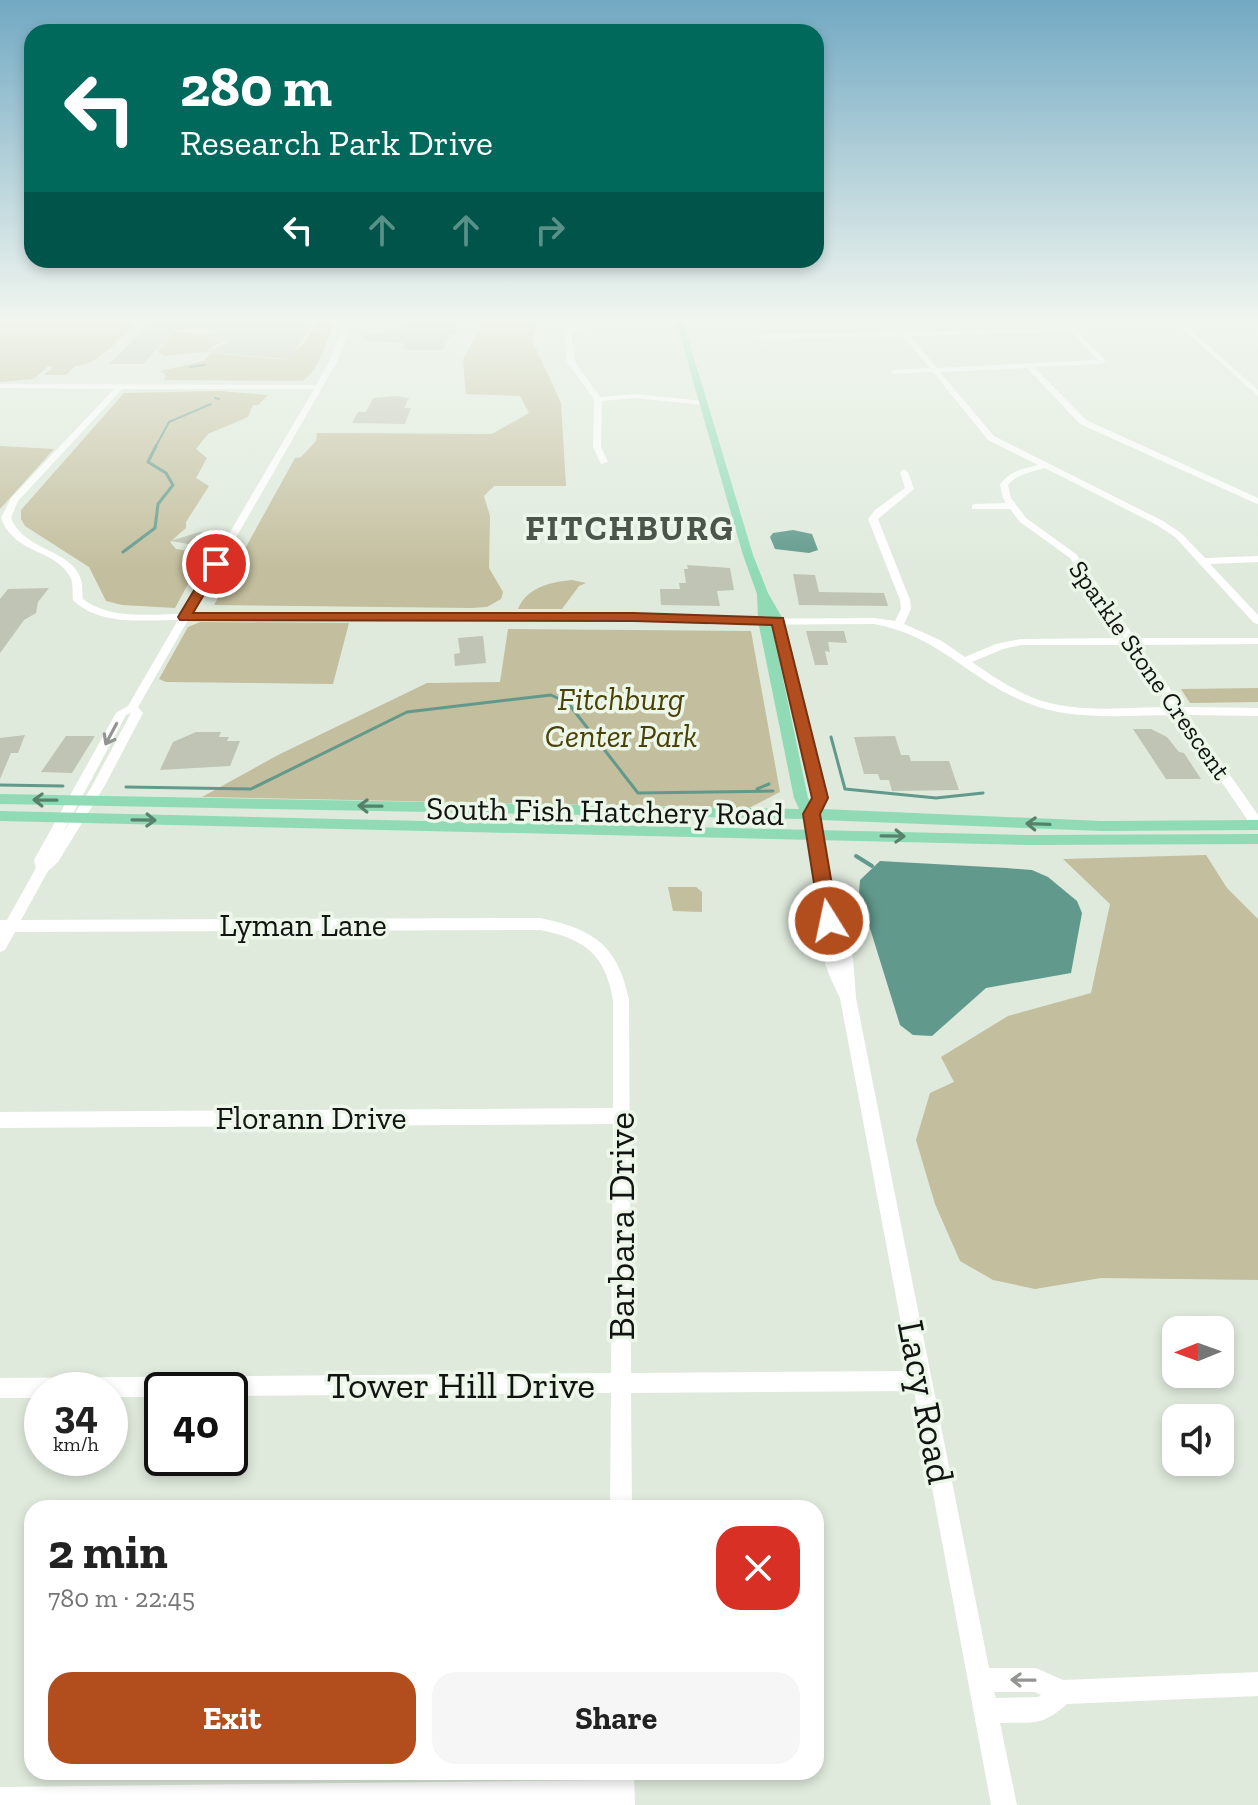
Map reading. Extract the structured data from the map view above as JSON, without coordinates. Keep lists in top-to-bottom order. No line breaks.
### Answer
{"streets":{"main road":["South Fish Hatchery Road","Lacy Road"],"street":["Sparkle Stone Crescent","Lyman Lane","Florann Drive","Barbara Drive","Tower Hill Drive"]},"crossings":[["Sparkle Stone Crescent","South Fish Hatchery Road"],["South Fish Hatchery Road","Lacy Road"],["Lyman Lane","Barbara Drive"],["Florann Drive","Barbara Drive"],["Barbara Drive","Tower Hill Drive"],["Tower Hill Drive","Lacy Road"]],"districts":["FITCHBURG"],"parks":["Fitchburg Center Park"],"north":"left","page":{"turn":["280 m","Research Park Drive"],"speed":"34 km/h","limit":"40","heading":["2 min","780 m · 22:45"],"buttons":["Exit","Share"]}}
